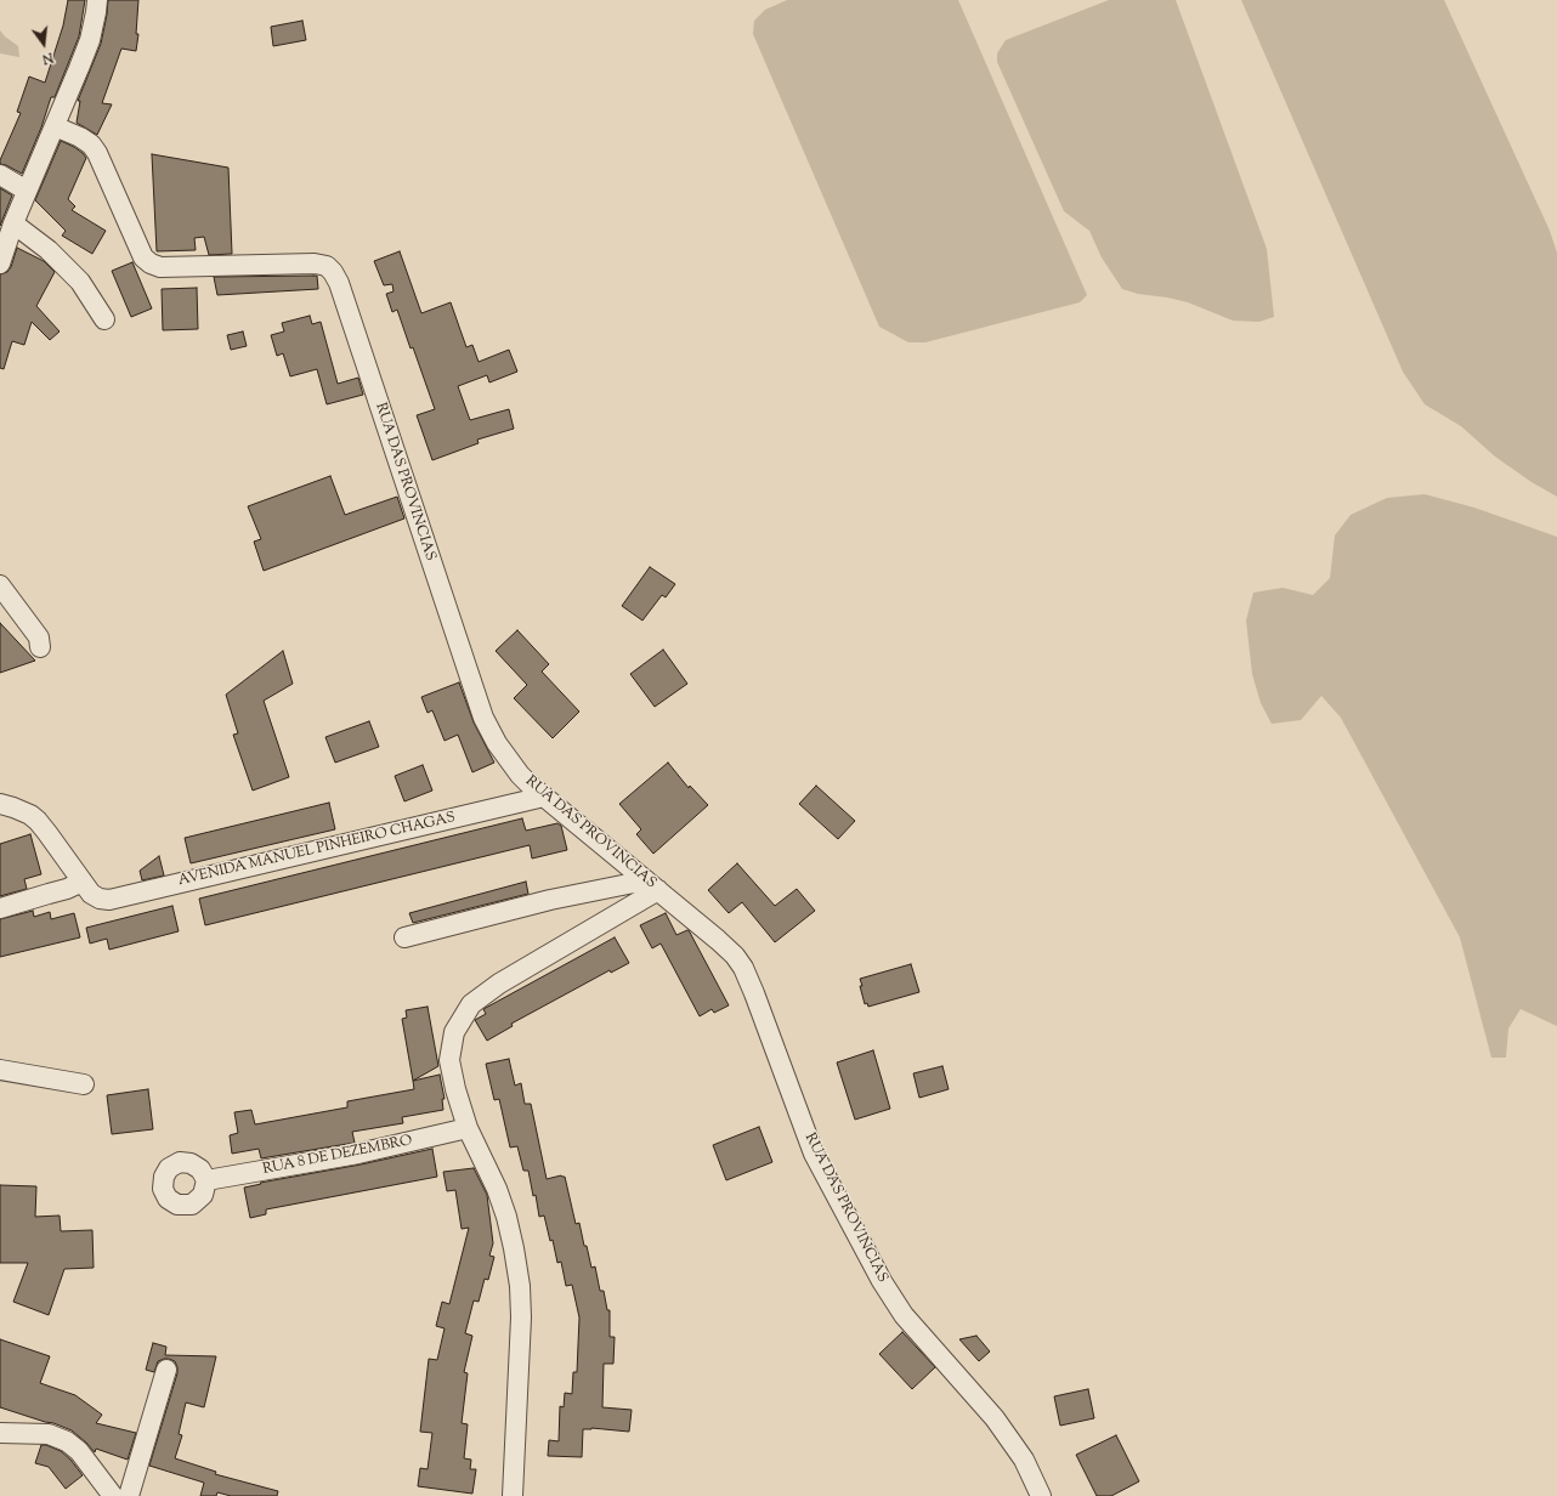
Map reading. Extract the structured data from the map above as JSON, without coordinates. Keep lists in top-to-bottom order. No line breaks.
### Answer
{"streets":{"street":["RUA DAS PROVINCIAS","AVENIDA MANUEL PINHEIRO CHAGAS","RUA 8 DE DEZEMBRO"]},"crossings":[["RUA DAS PROVINCIAS","AVENIDA MANUEL PINHEIRO CHAGAS"]],"north":"bottom"}
